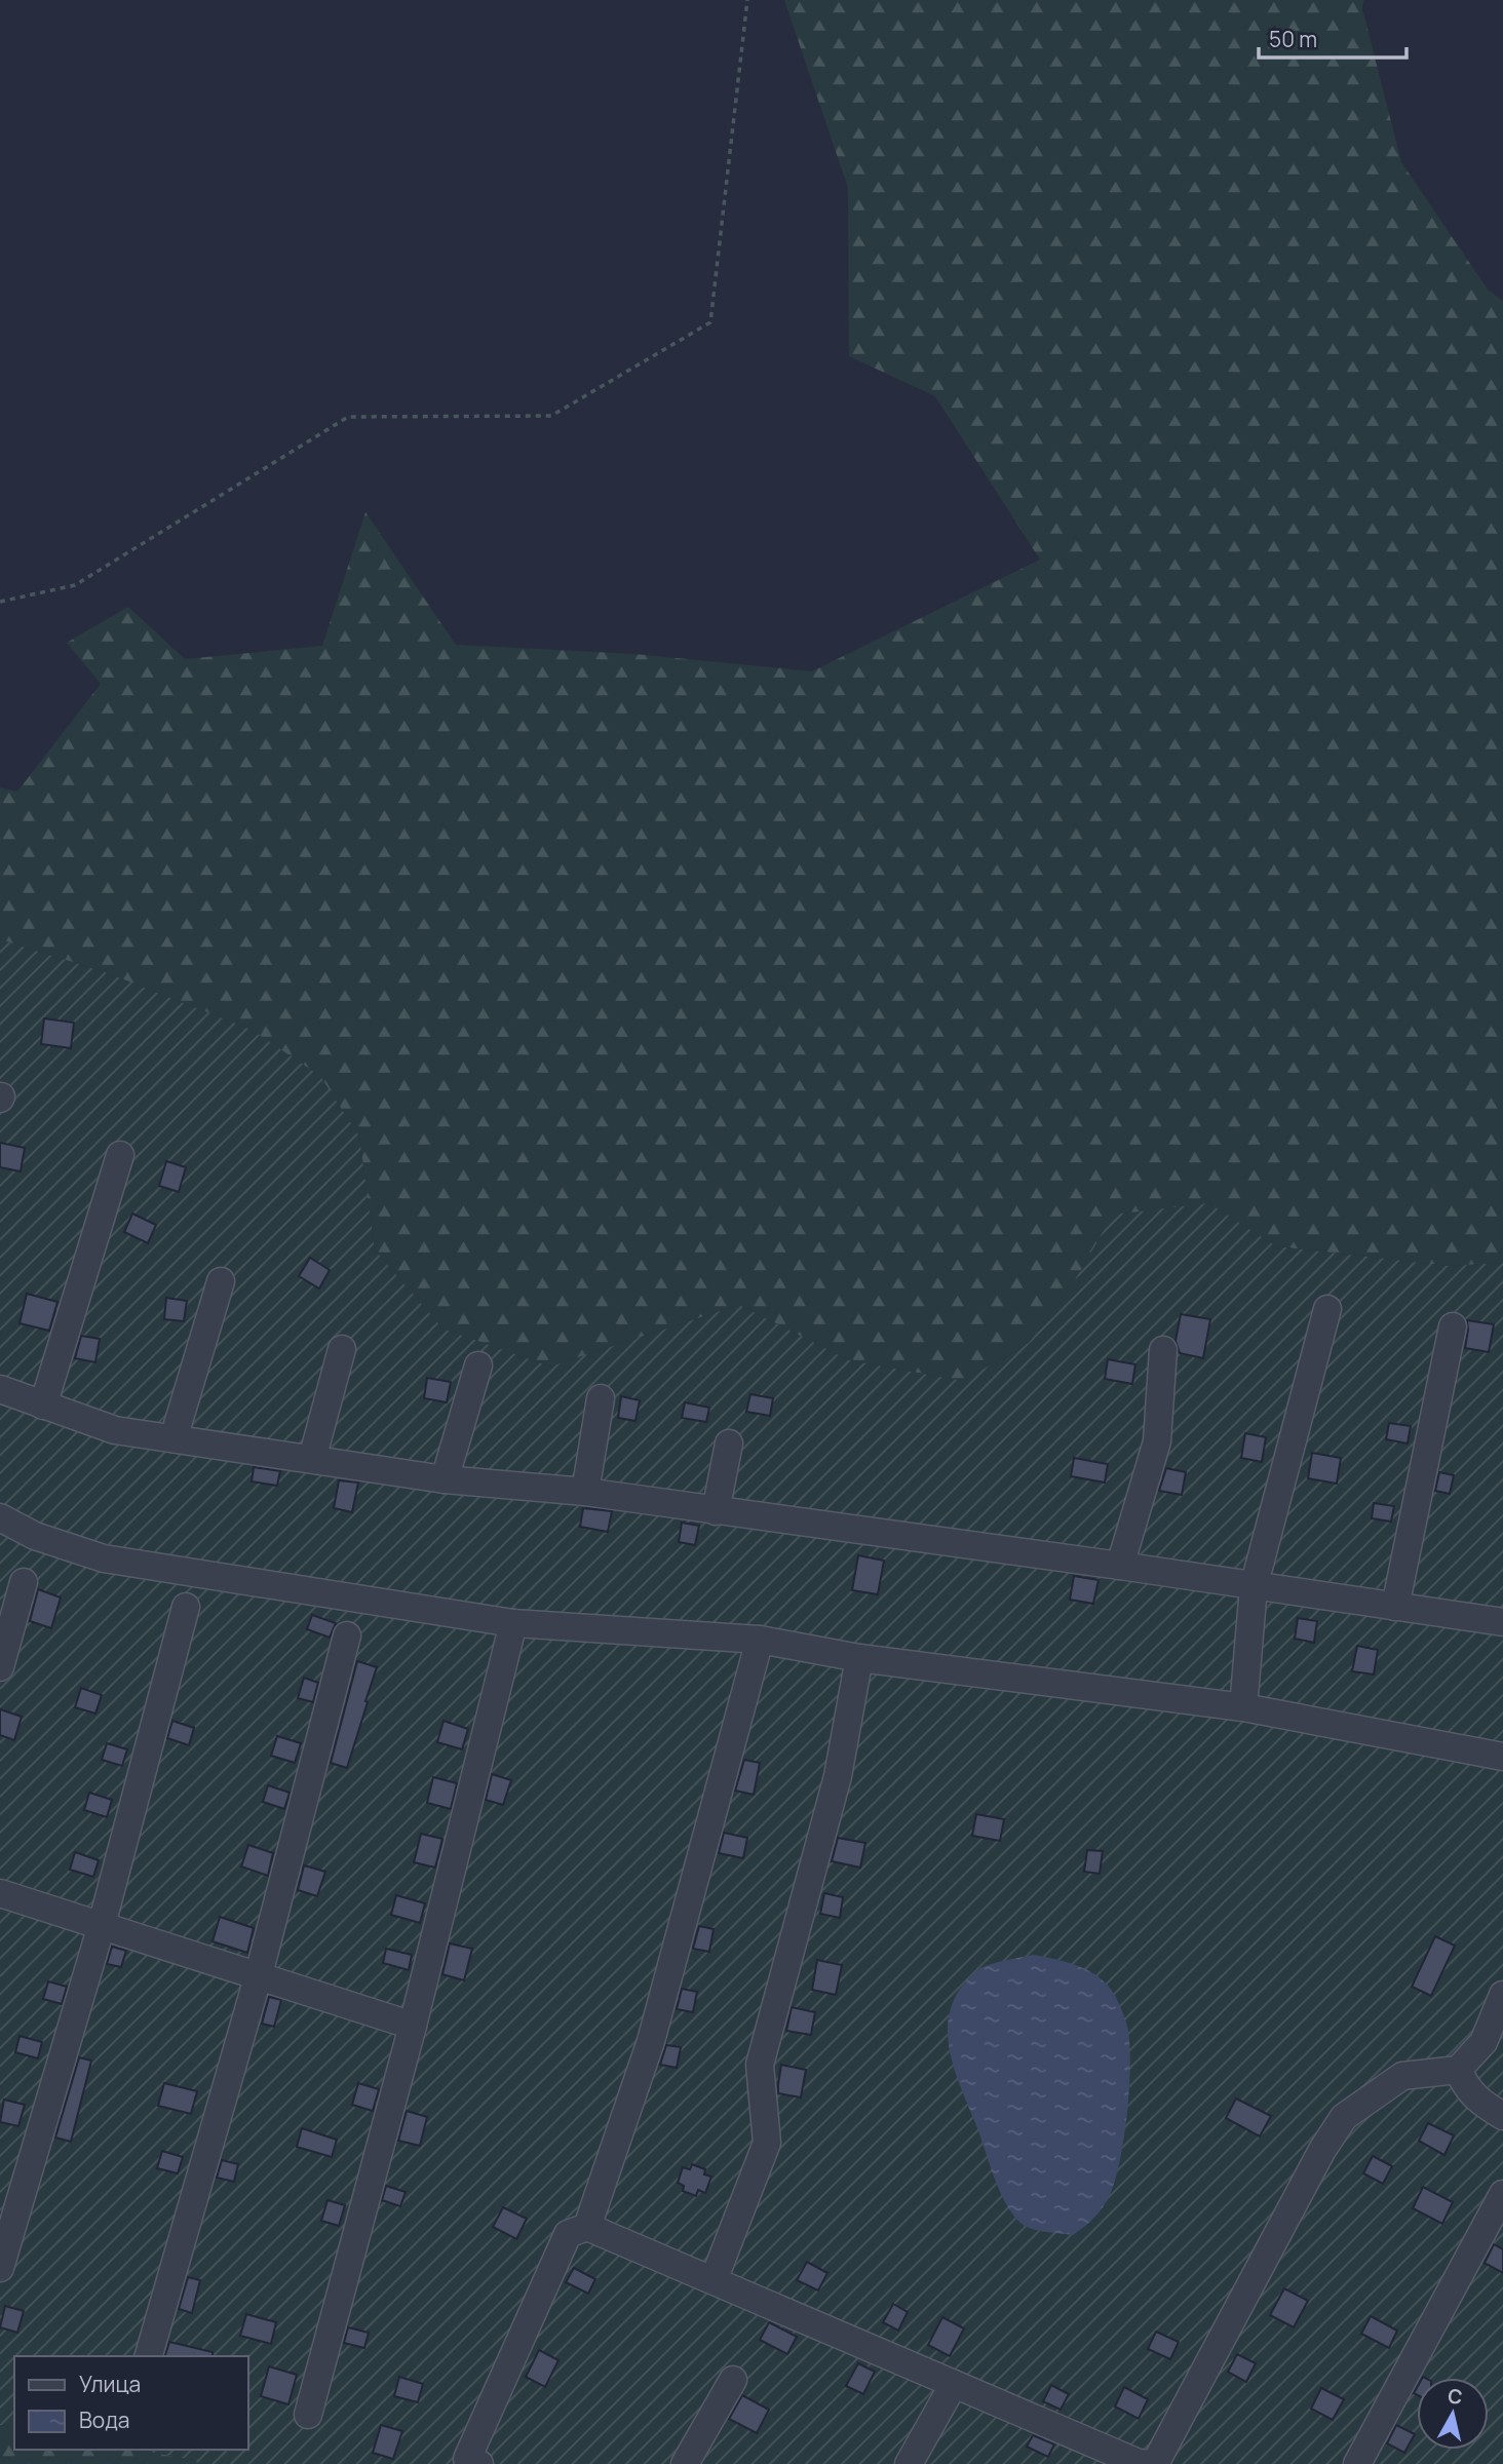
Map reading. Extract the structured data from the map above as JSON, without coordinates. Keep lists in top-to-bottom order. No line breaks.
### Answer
{"legend":["Улица","Вода"],"scale_bar":"50 m","north":"top"}
